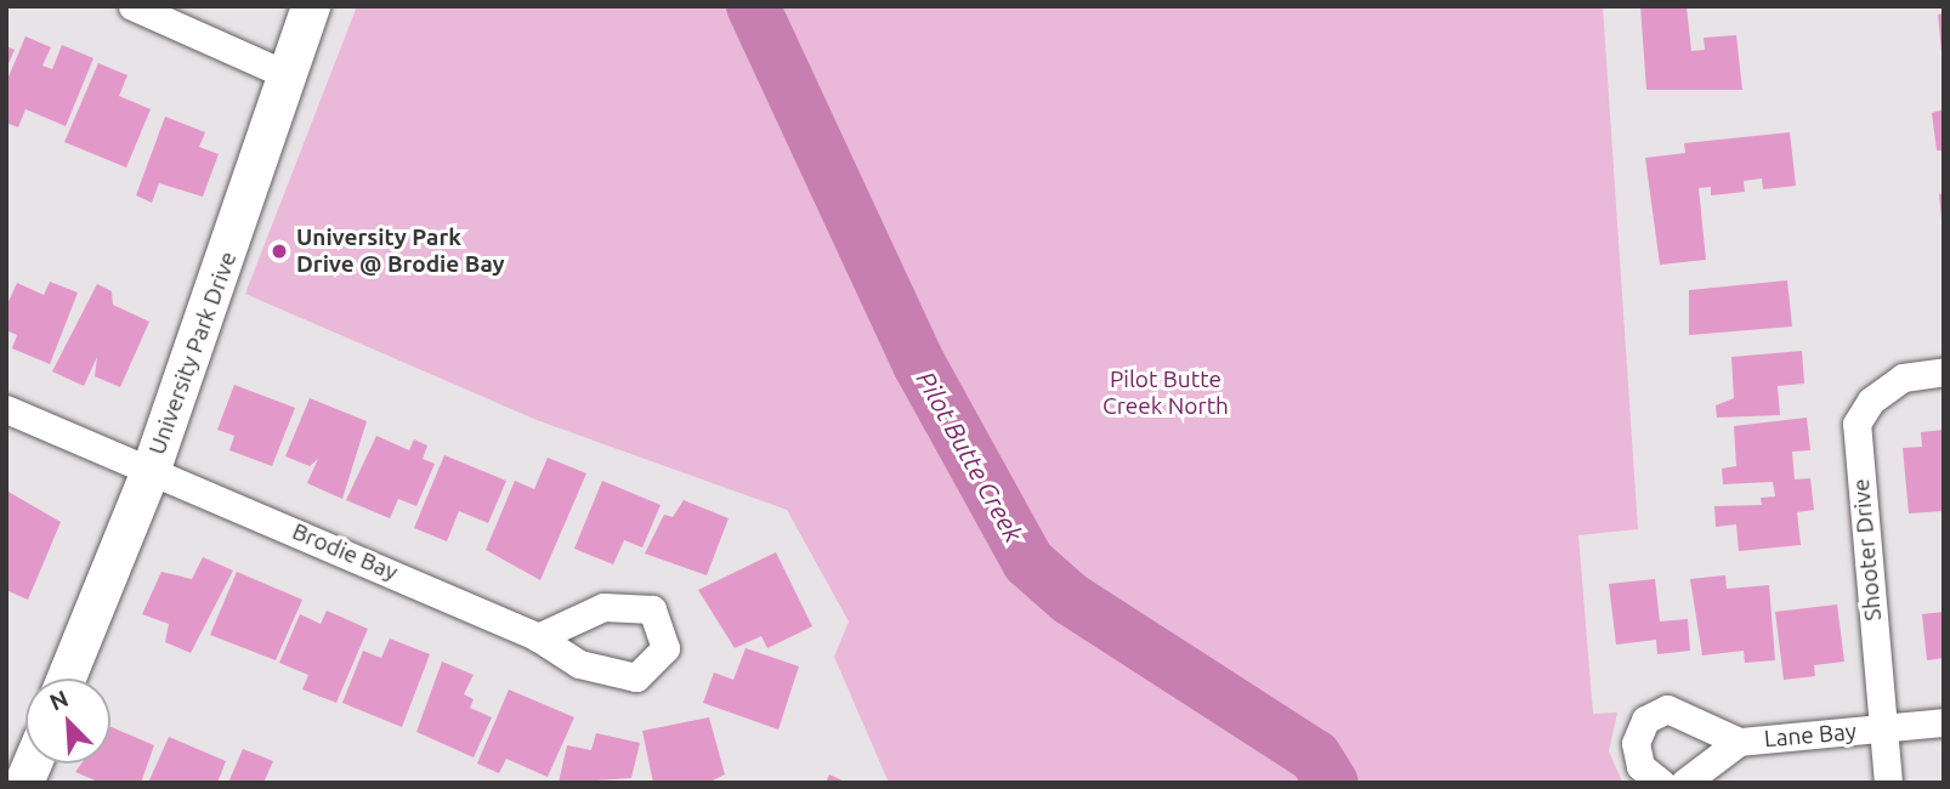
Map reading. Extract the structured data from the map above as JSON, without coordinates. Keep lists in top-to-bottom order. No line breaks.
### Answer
{"streets":{"street":["University Park Drive","Shooter Drive","Brodie Bay","Lane Bay"]},"crossings":[["University Park Drive","Brodie Bay"],["Shooter Drive","Lane Bay"]],"water":["Pilot Butte Creek"],"parks":["Pilot Butte Creek North"],"places":["University Park Drive @ Brodie Bay"],"north":"top left"}
